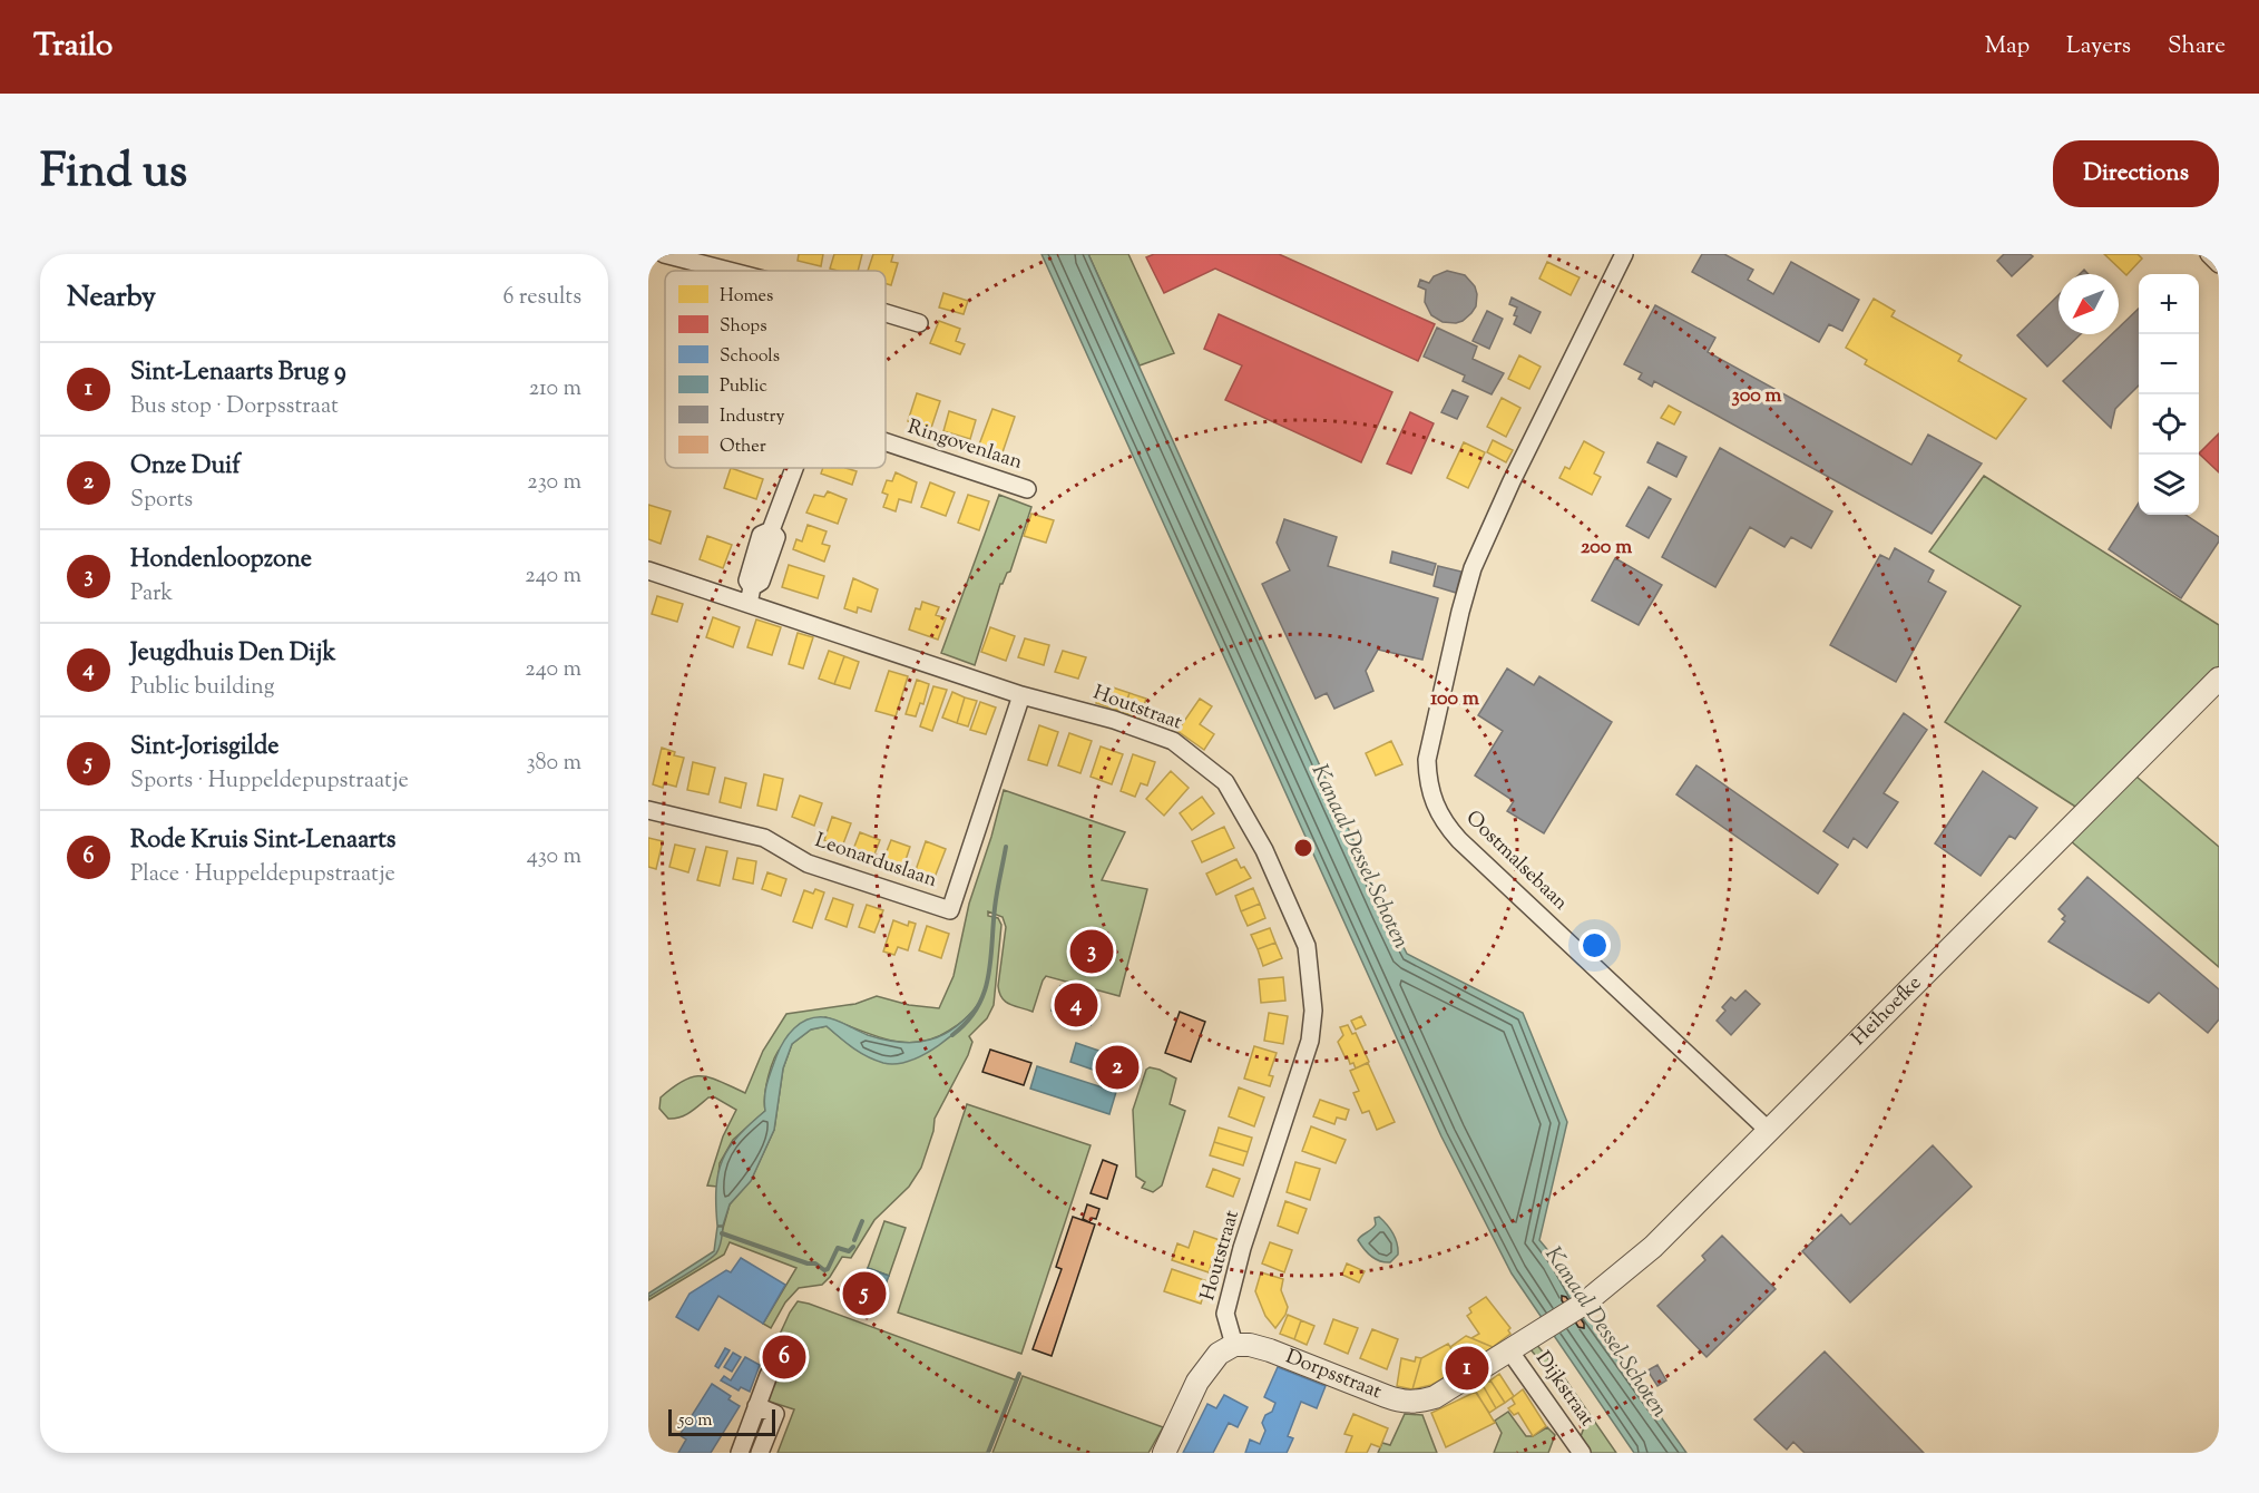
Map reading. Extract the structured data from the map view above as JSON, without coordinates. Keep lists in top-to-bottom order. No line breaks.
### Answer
{"streets":{"street":["Ringovenlaan","Houtstraat","Leonarduslaan","Oostmalsebaan","Heihoefke","Dorpsstraat","Dijkstraat"]},"crossings":[["Houtstraat","Leonarduslaan"],["Houtstraat","Dorpsstraat"],["Oostmalsebaan","Heihoefke"],["Heihoefke","Dorpsstraat"],["Dorpsstraat","Dijkstraat"]],"water":["Kanaal Dessel-Schoten"],"legend":["Homes","Shops","Schools","Public","Industry","Other"],"scale_bar":"50 m","north":"bottom left","page":{"header":"Trailo","nav":["Map","Layers","Share"],"title":"Find us","buttons":"Directions","heading":["Nearby","6 results"],"map_buttons":["+","−"],"list":[{"mark":"1","name":"Sint-Lenaarts Brug 9","note":"Bus stop · Dorpsstraat","value":"210 m"},{"mark":"2","name":"Onze Duif","note":"Sports","value":"230 m"},{"mark":"3","name":"Hondenloopzone","note":"Park","value":"240 m"},{"mark":"4","name":"Jeugdhuis Den Dijk","note":"Public building","value":"240 m"},{"mark":"5","name":"Sint-Jorisgilde","note":"Sports · Huppeldepupstraatje","value":"380 m"},{"mark":"6","name":"Rode Kruis Sint-Lenaarts","note":"Place · Huppeldepupstraatje","value":"430 m"}],"pins":["3","4","2","5","6","1"],"scale":"50 m"},"rings":["300 m","200 m","100 m"]}
